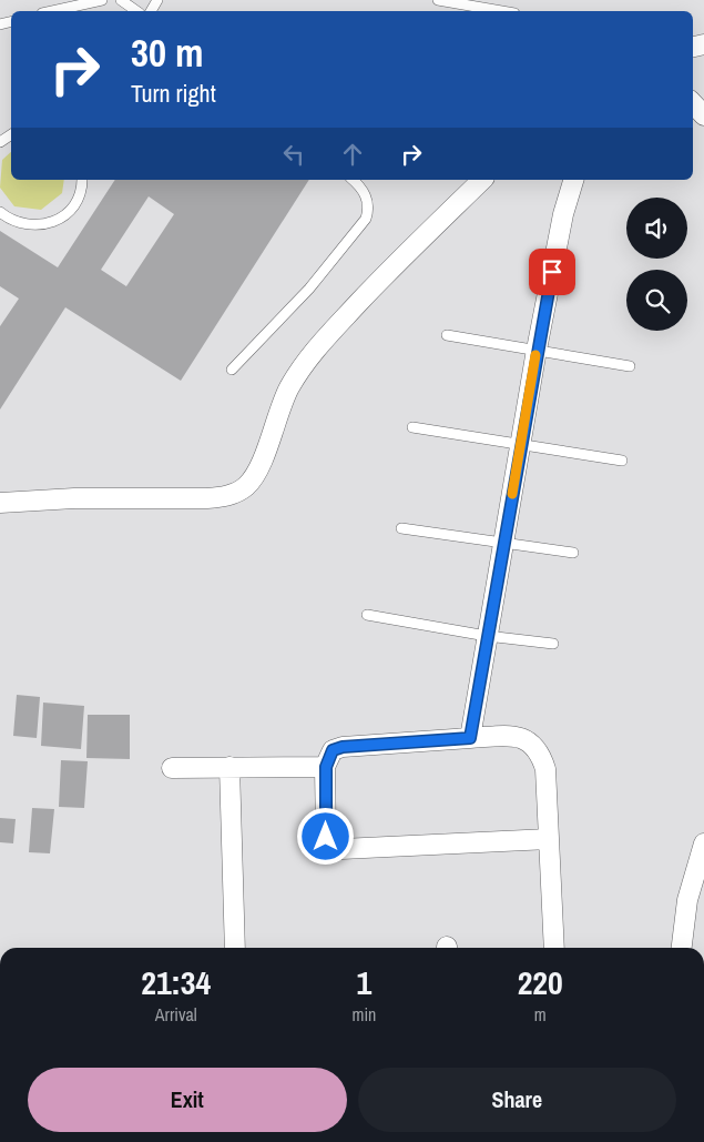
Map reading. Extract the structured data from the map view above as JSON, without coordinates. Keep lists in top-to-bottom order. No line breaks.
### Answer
{"page":{"turn":["30 m","Turn right"],"eta":["21:34","Arrival","1","min","220","m"],"buttons":["Exit","Share"]}}
